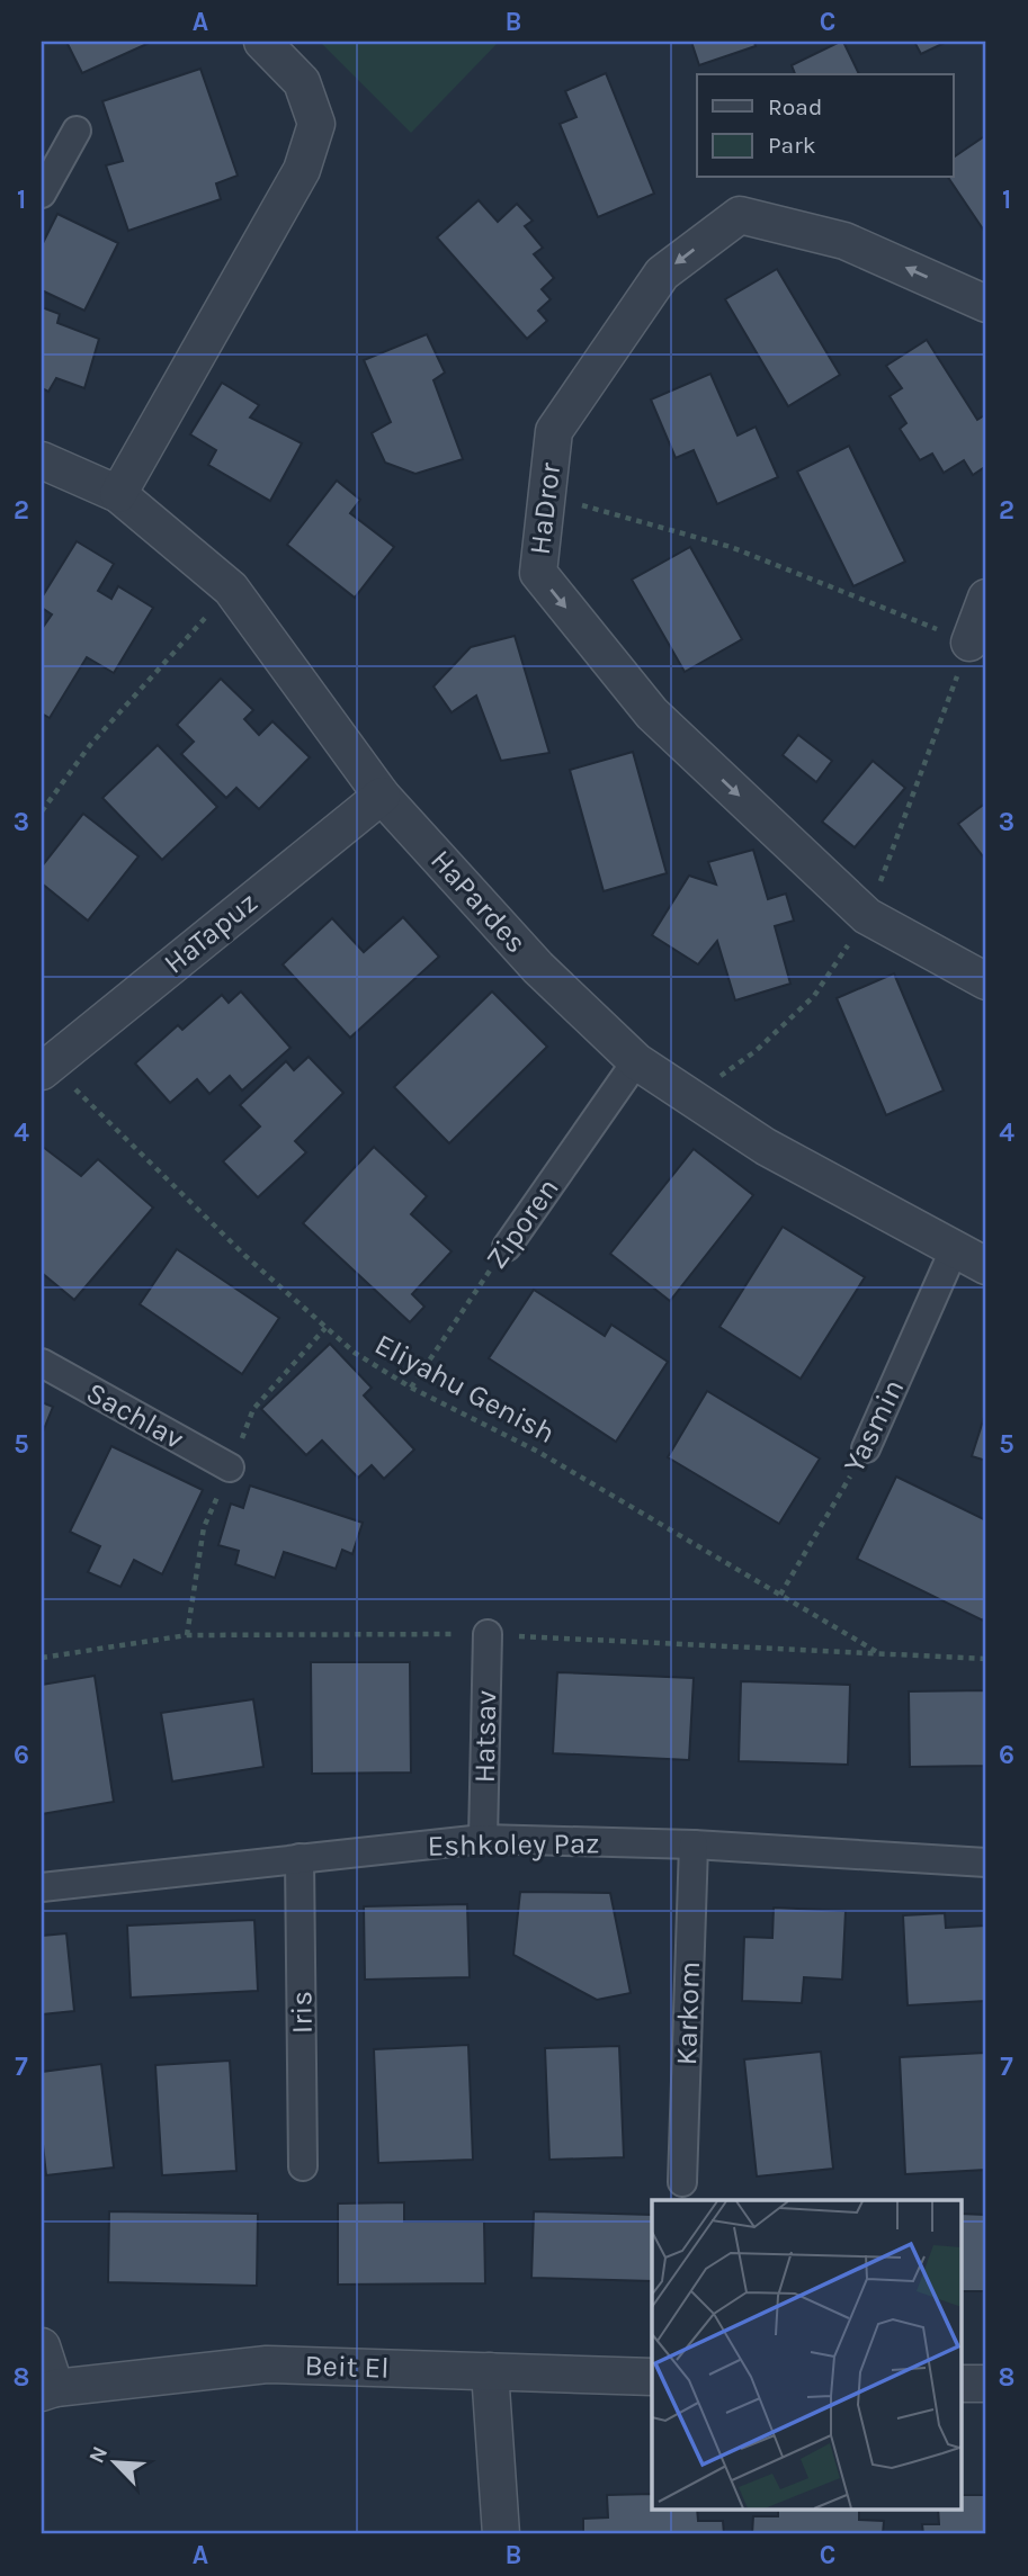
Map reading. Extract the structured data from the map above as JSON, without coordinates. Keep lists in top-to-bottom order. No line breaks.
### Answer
{"streets":{"street":["HaDror","HaPardes","HaTapuz","Ziporen","Sachlav","Yasmin","Hatsav","Eshkoley Paz","Iris","Karkom","Beit El"],"path":["Eliyahu Genish"]},"crossings":[["HaPardes","HaTapuz"],["HaPardes","Ziporen"],["HaPardes","Yasmin"],["HaTapuz","Eliyahu Genish"],["Ziporen","Eliyahu Genish"],["Eliyahu Genish","Yasmin"],["Hatsav","Eshkoley Paz"],["Eshkoley Paz","Iris"],["Eshkoley Paz","Karkom"]],"legend":["Road","Park"],"north":"top left","grid":{"columns":["A","B","C"],"rows":["1","2","3","4","5","6","7","8"]}}
